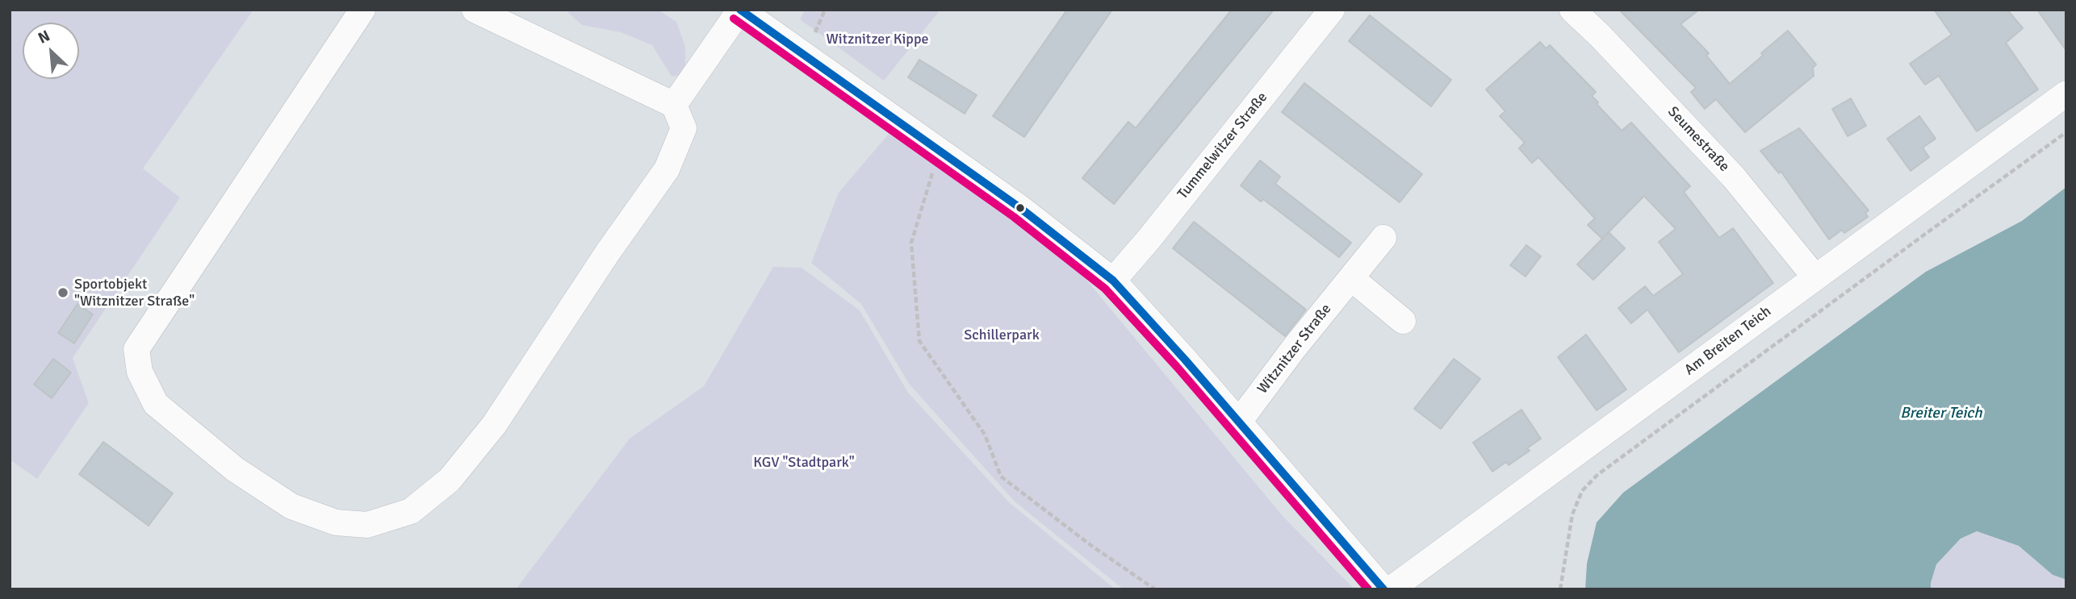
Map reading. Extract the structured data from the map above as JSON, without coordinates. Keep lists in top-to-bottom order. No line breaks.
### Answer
{"streets":{"street":["Seumestraße","Tummelwitzer Straße","Am Breiten Teich","Witznitzer Straße"]},"crossings":[["Seumestraße","Am Breiten Teich"]],"water":["Breiter Teich"],"parks":["Witznitzer Kippe","Schillerpark","KGV \"Stadtpark\""],"places":["Sportobjekt \"Witznitzer Straße\""],"north":"top left"}
